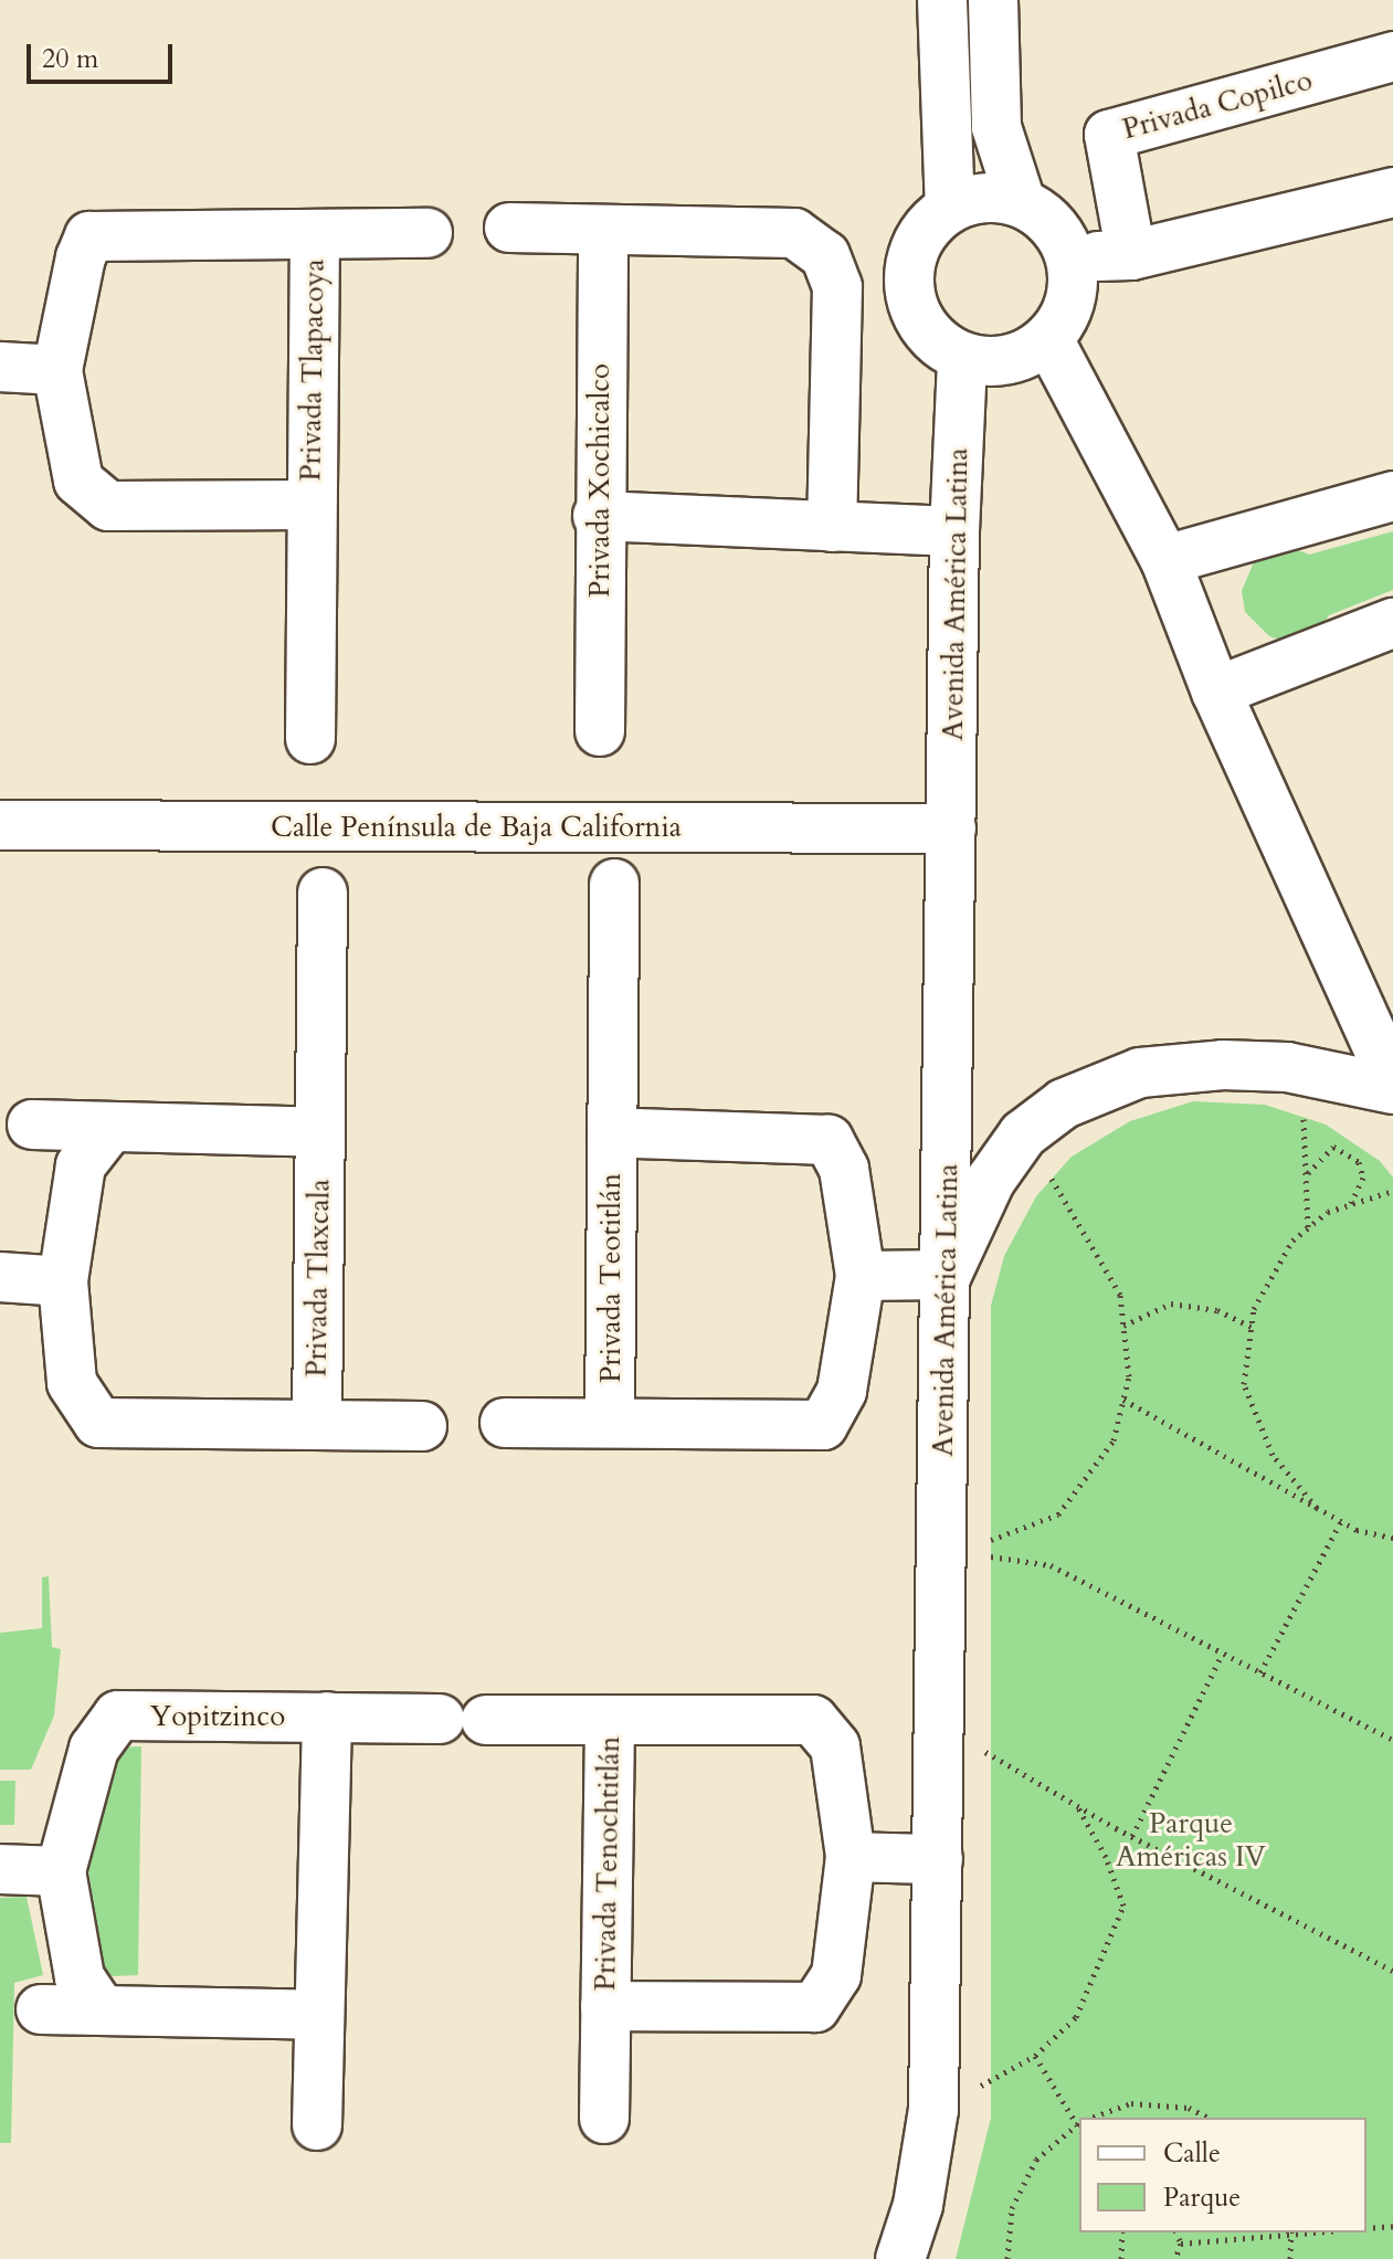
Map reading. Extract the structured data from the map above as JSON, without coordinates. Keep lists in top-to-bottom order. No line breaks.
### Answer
{"streets":{"street":["Privada Copilco","Privada Tlapacoya","Privada Xochicalco","Avenida América Latina","Calle Península de Baja California","Privada Tlaxcala","Privada Teotitlán","Yopitzinco","Privada Tenochtitlán"]},"crossings":[["Avenida América Latina","Calle Península de Baja California"],["Yopitzinco","Privada Tenochtitlán"]],"parks":["Parque Américas IV"],"legend":["Calle","Parque"],"scale_bar":"20 m"}
